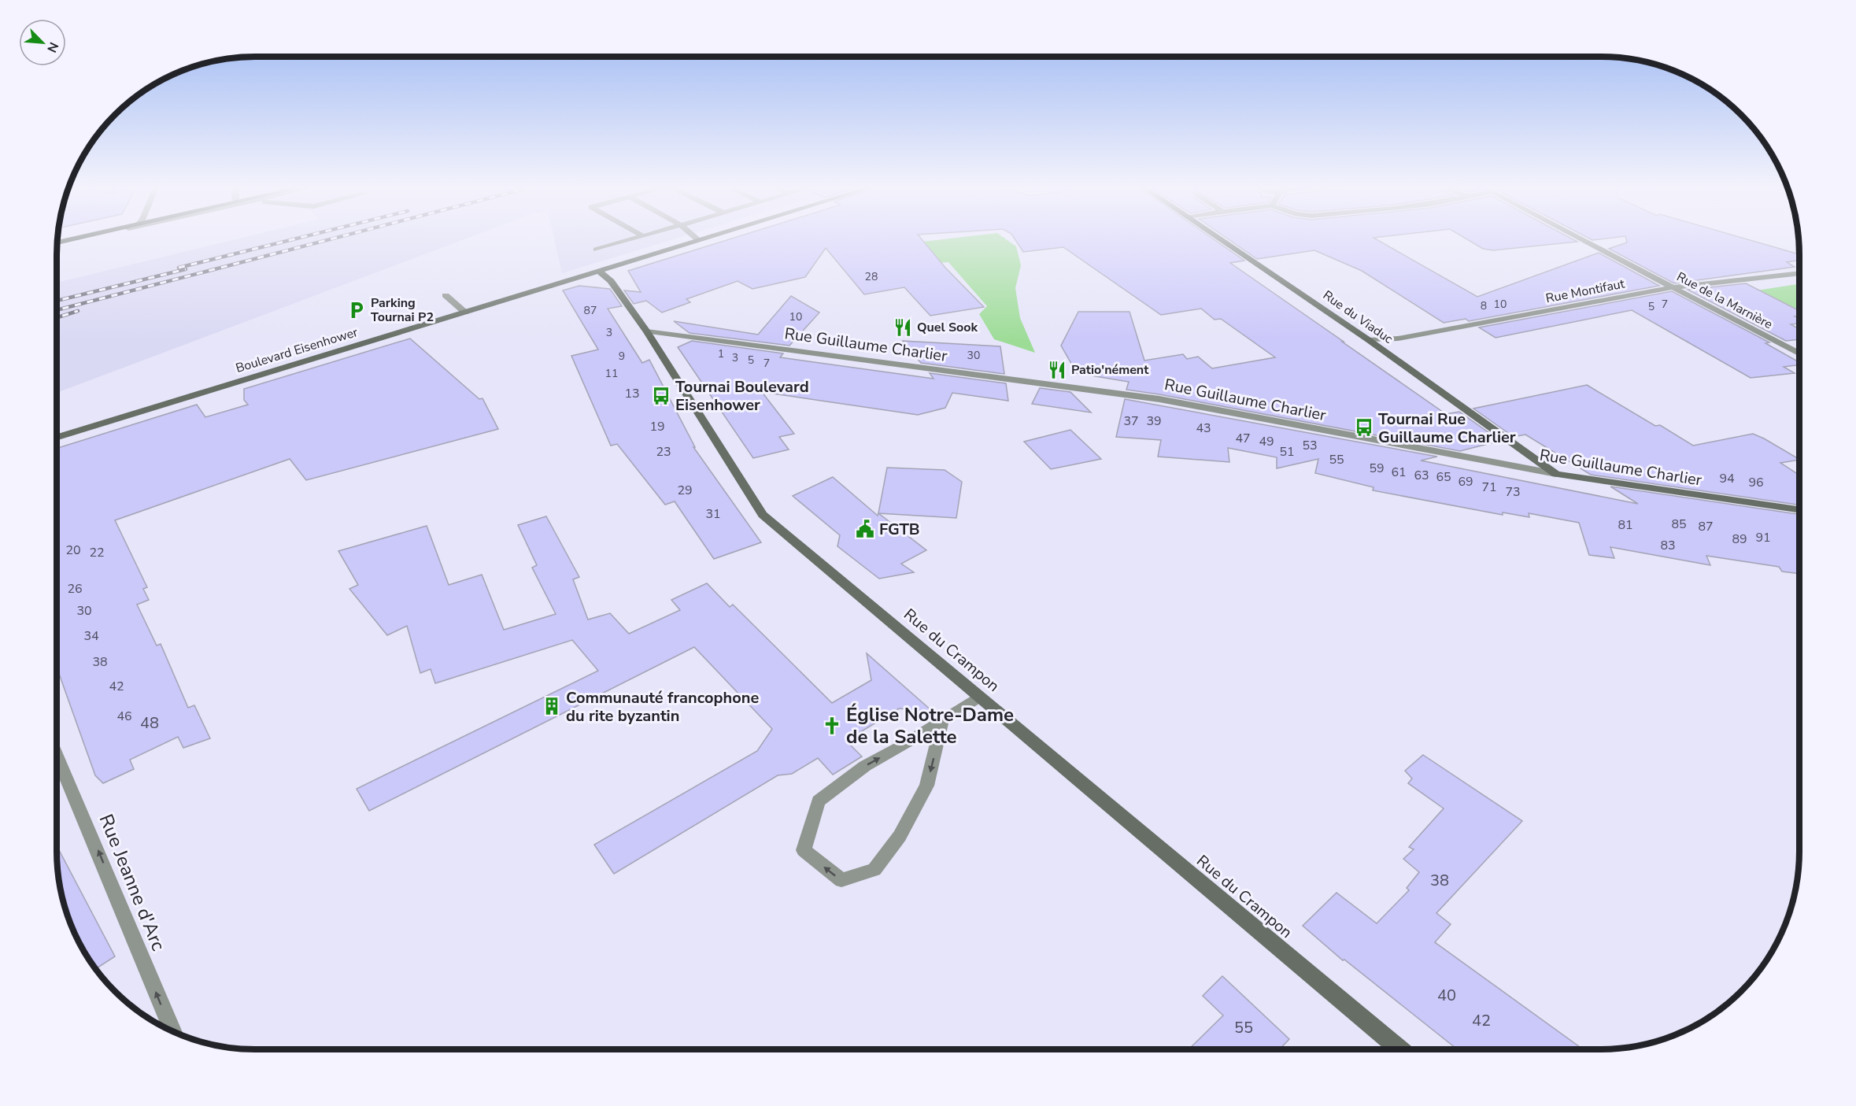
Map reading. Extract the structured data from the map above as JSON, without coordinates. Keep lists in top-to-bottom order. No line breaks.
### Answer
{"streets":{"street":["Rue Montifaut","Rue de la Marnière","Rue du Viaduc","Rue Guillaume Charlier","Boulevard Eisenhower","Rue du Crampon","Rue Jeanne d'Arc"]},"crossings":[["Rue Montifaut","Rue de la Marnière"],["Rue Montifaut","Rue du Viaduc"],["Rue du Viaduc","Rue Guillaume Charlier"],["Rue Guillaume Charlier","Rue du Crampon"],["Boulevard Eisenhower","Rue du Crampon"]],"one_way":["Rue Jeanne d'Arc"],"places":{"parking":["Parking Tournai P2"],"restaurant":["Quel Sook","Patio'nément"],"bus stop":["Tournai Boulevard Eisenhower","Tournai Rue Guillaume Charlier"],"public building":["FGTB"],"building":["Communauté francophone du rite byzantin"],"church":["Église Notre-Dame de la Salette"]},"house_numbers":["28","10","7","8","5","87","10","3","1","30","9","3","5","7","11","13","37","39","19","43","47","49","53","23","51","55","59","61","63","65","94","69","96","71","29","73","31","85","81","87","91","89","83","20","22","26","30","34","38","42","46","48","38","40","42","55"],"north":"bottom right"}
